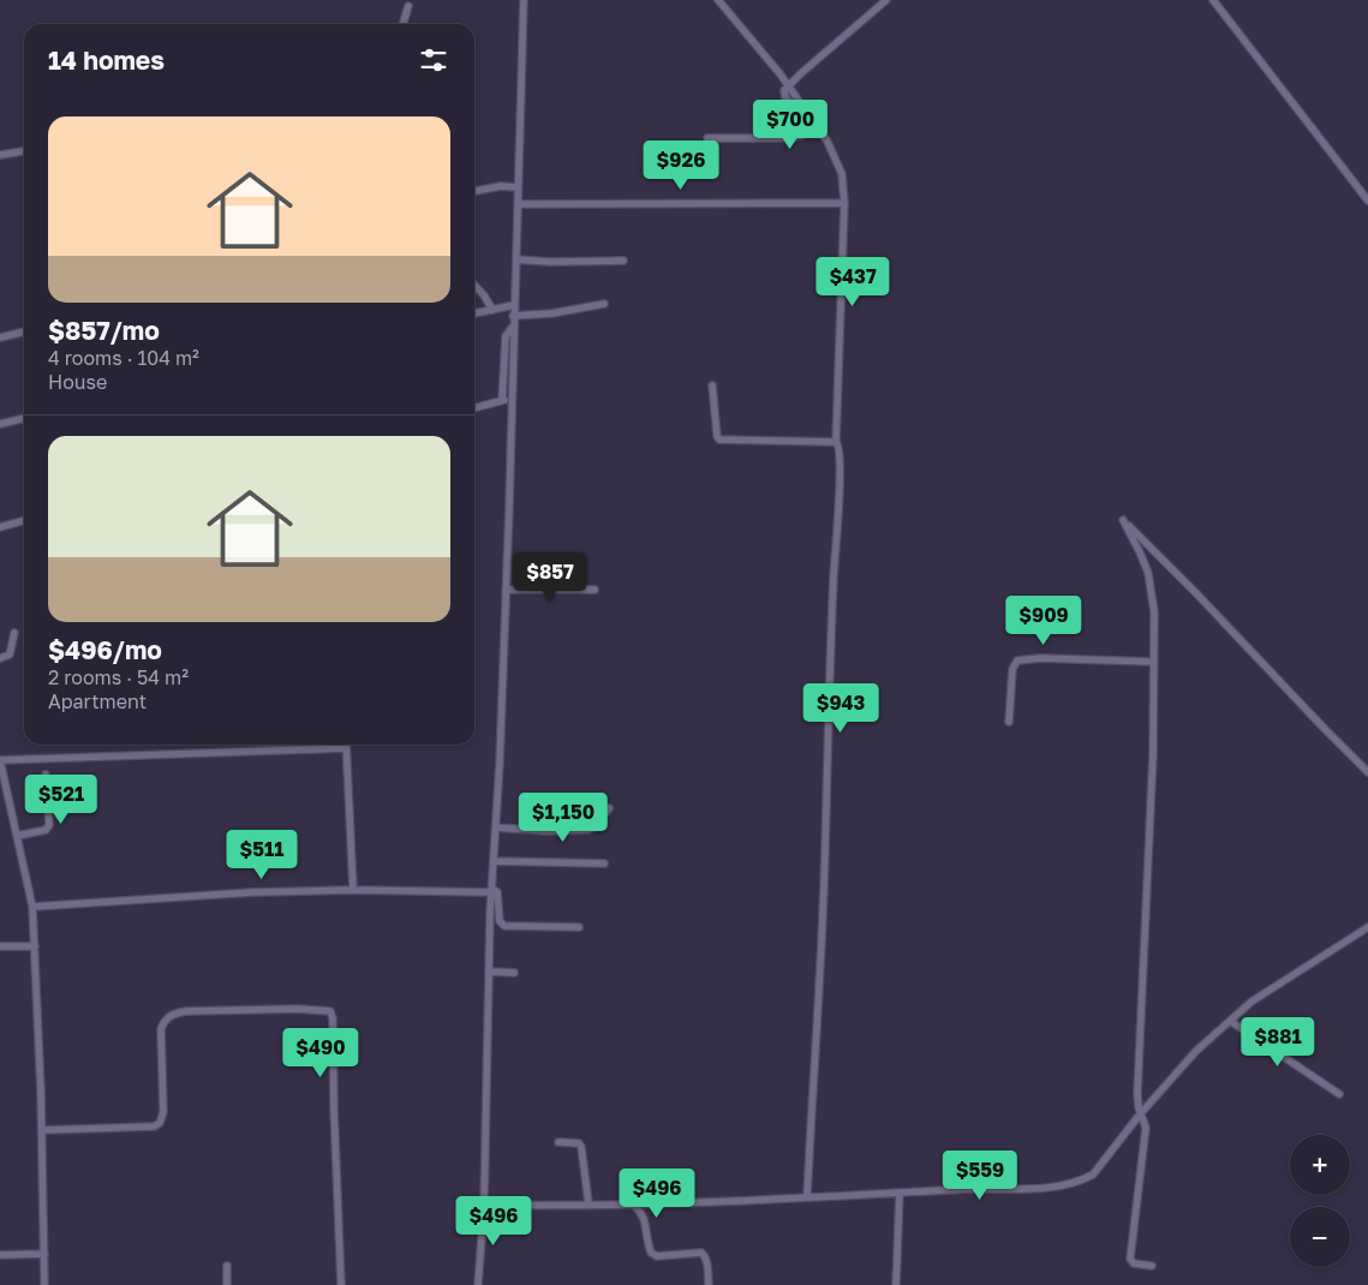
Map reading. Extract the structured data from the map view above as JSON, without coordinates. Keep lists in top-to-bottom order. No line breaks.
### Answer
{"page":{"heading":"14 homes","list":[{"name":"$857/mo","note":"4 rooms · 104 m² · House"},{"name":"$496/mo","note":"2 rooms · 54 m² · Apartment"}],"price":["$700","$926","$437","$857","$909","$943","$521","$1,150","$511","$881","$490","$559","$496","$496"],"map_buttons":["+","−"]}}
